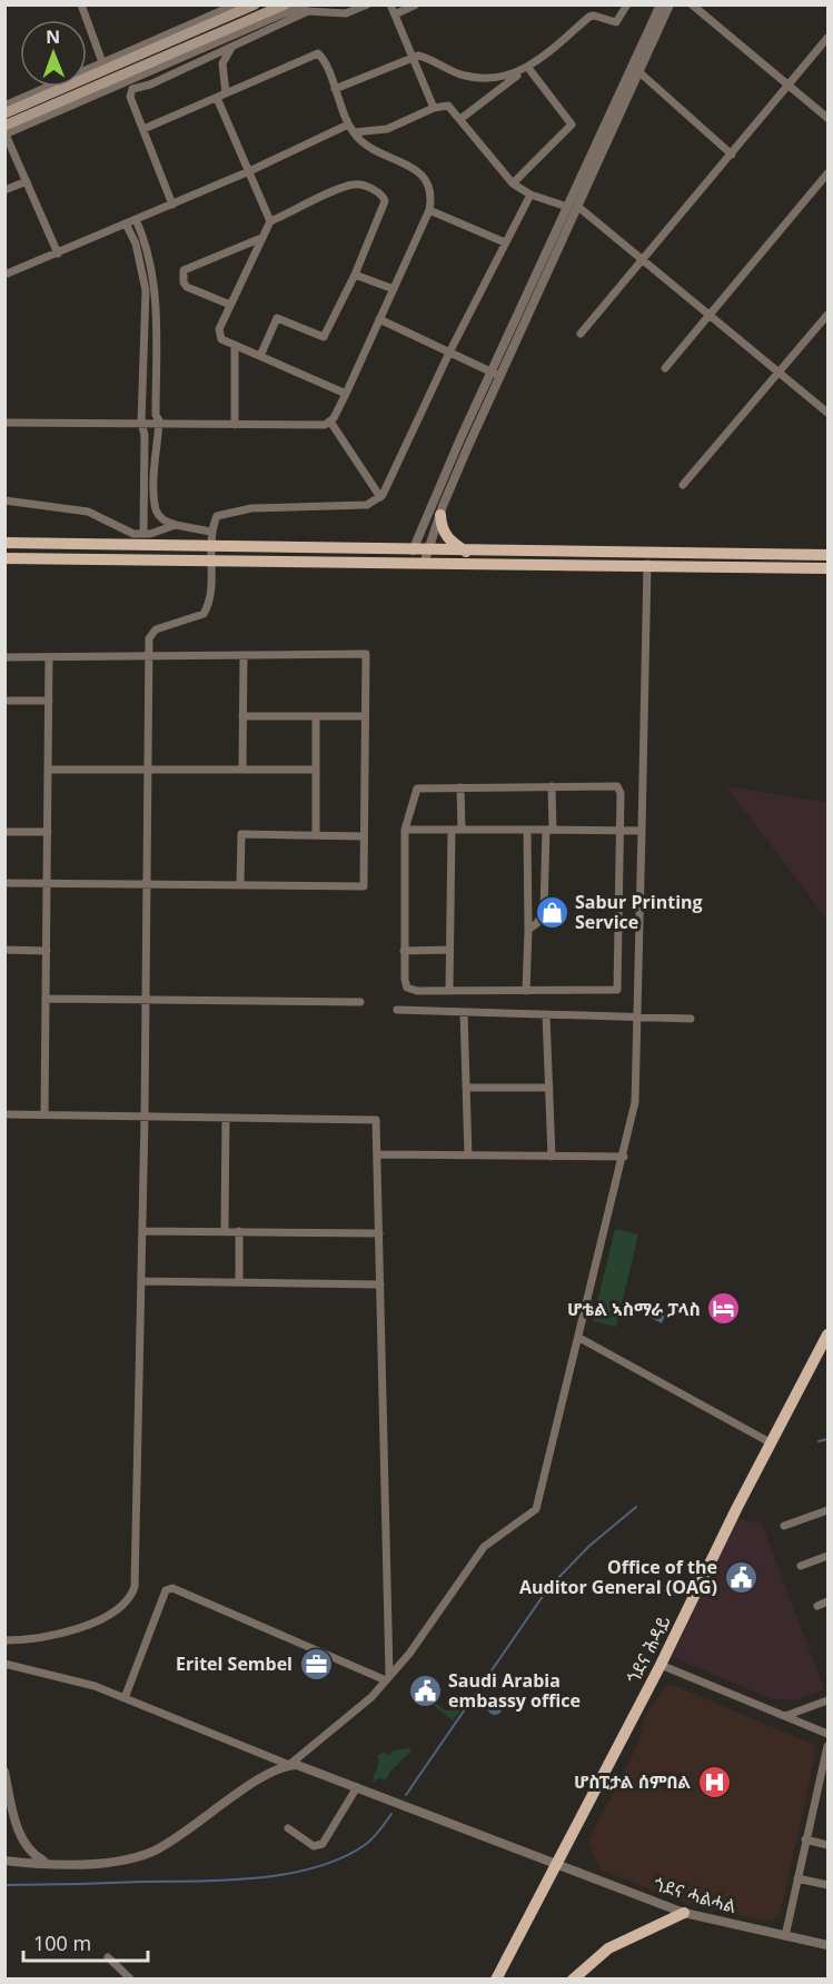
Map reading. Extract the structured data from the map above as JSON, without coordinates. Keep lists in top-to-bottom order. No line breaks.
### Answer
{"streets":{"main road":["ጎደና ሕዳይ"],"street":["ጎደና ሓልሓል"]},"crossings":[["ጎደና ሕዳይ","ጎደና ሓልሓል"]],"places":{"shop":["Sabur Printing Service"],"hotel":["ሆቴል ኣስማራ ፓላስ"],"public building":["Office of the Auditor General (OAG)","Saudi Arabia embassy office"],"office":["Eritel Sembel"],"hospital":["ሆስፒታል ሰምበል"]},"scale_bar":"100 m","north":"top"}
